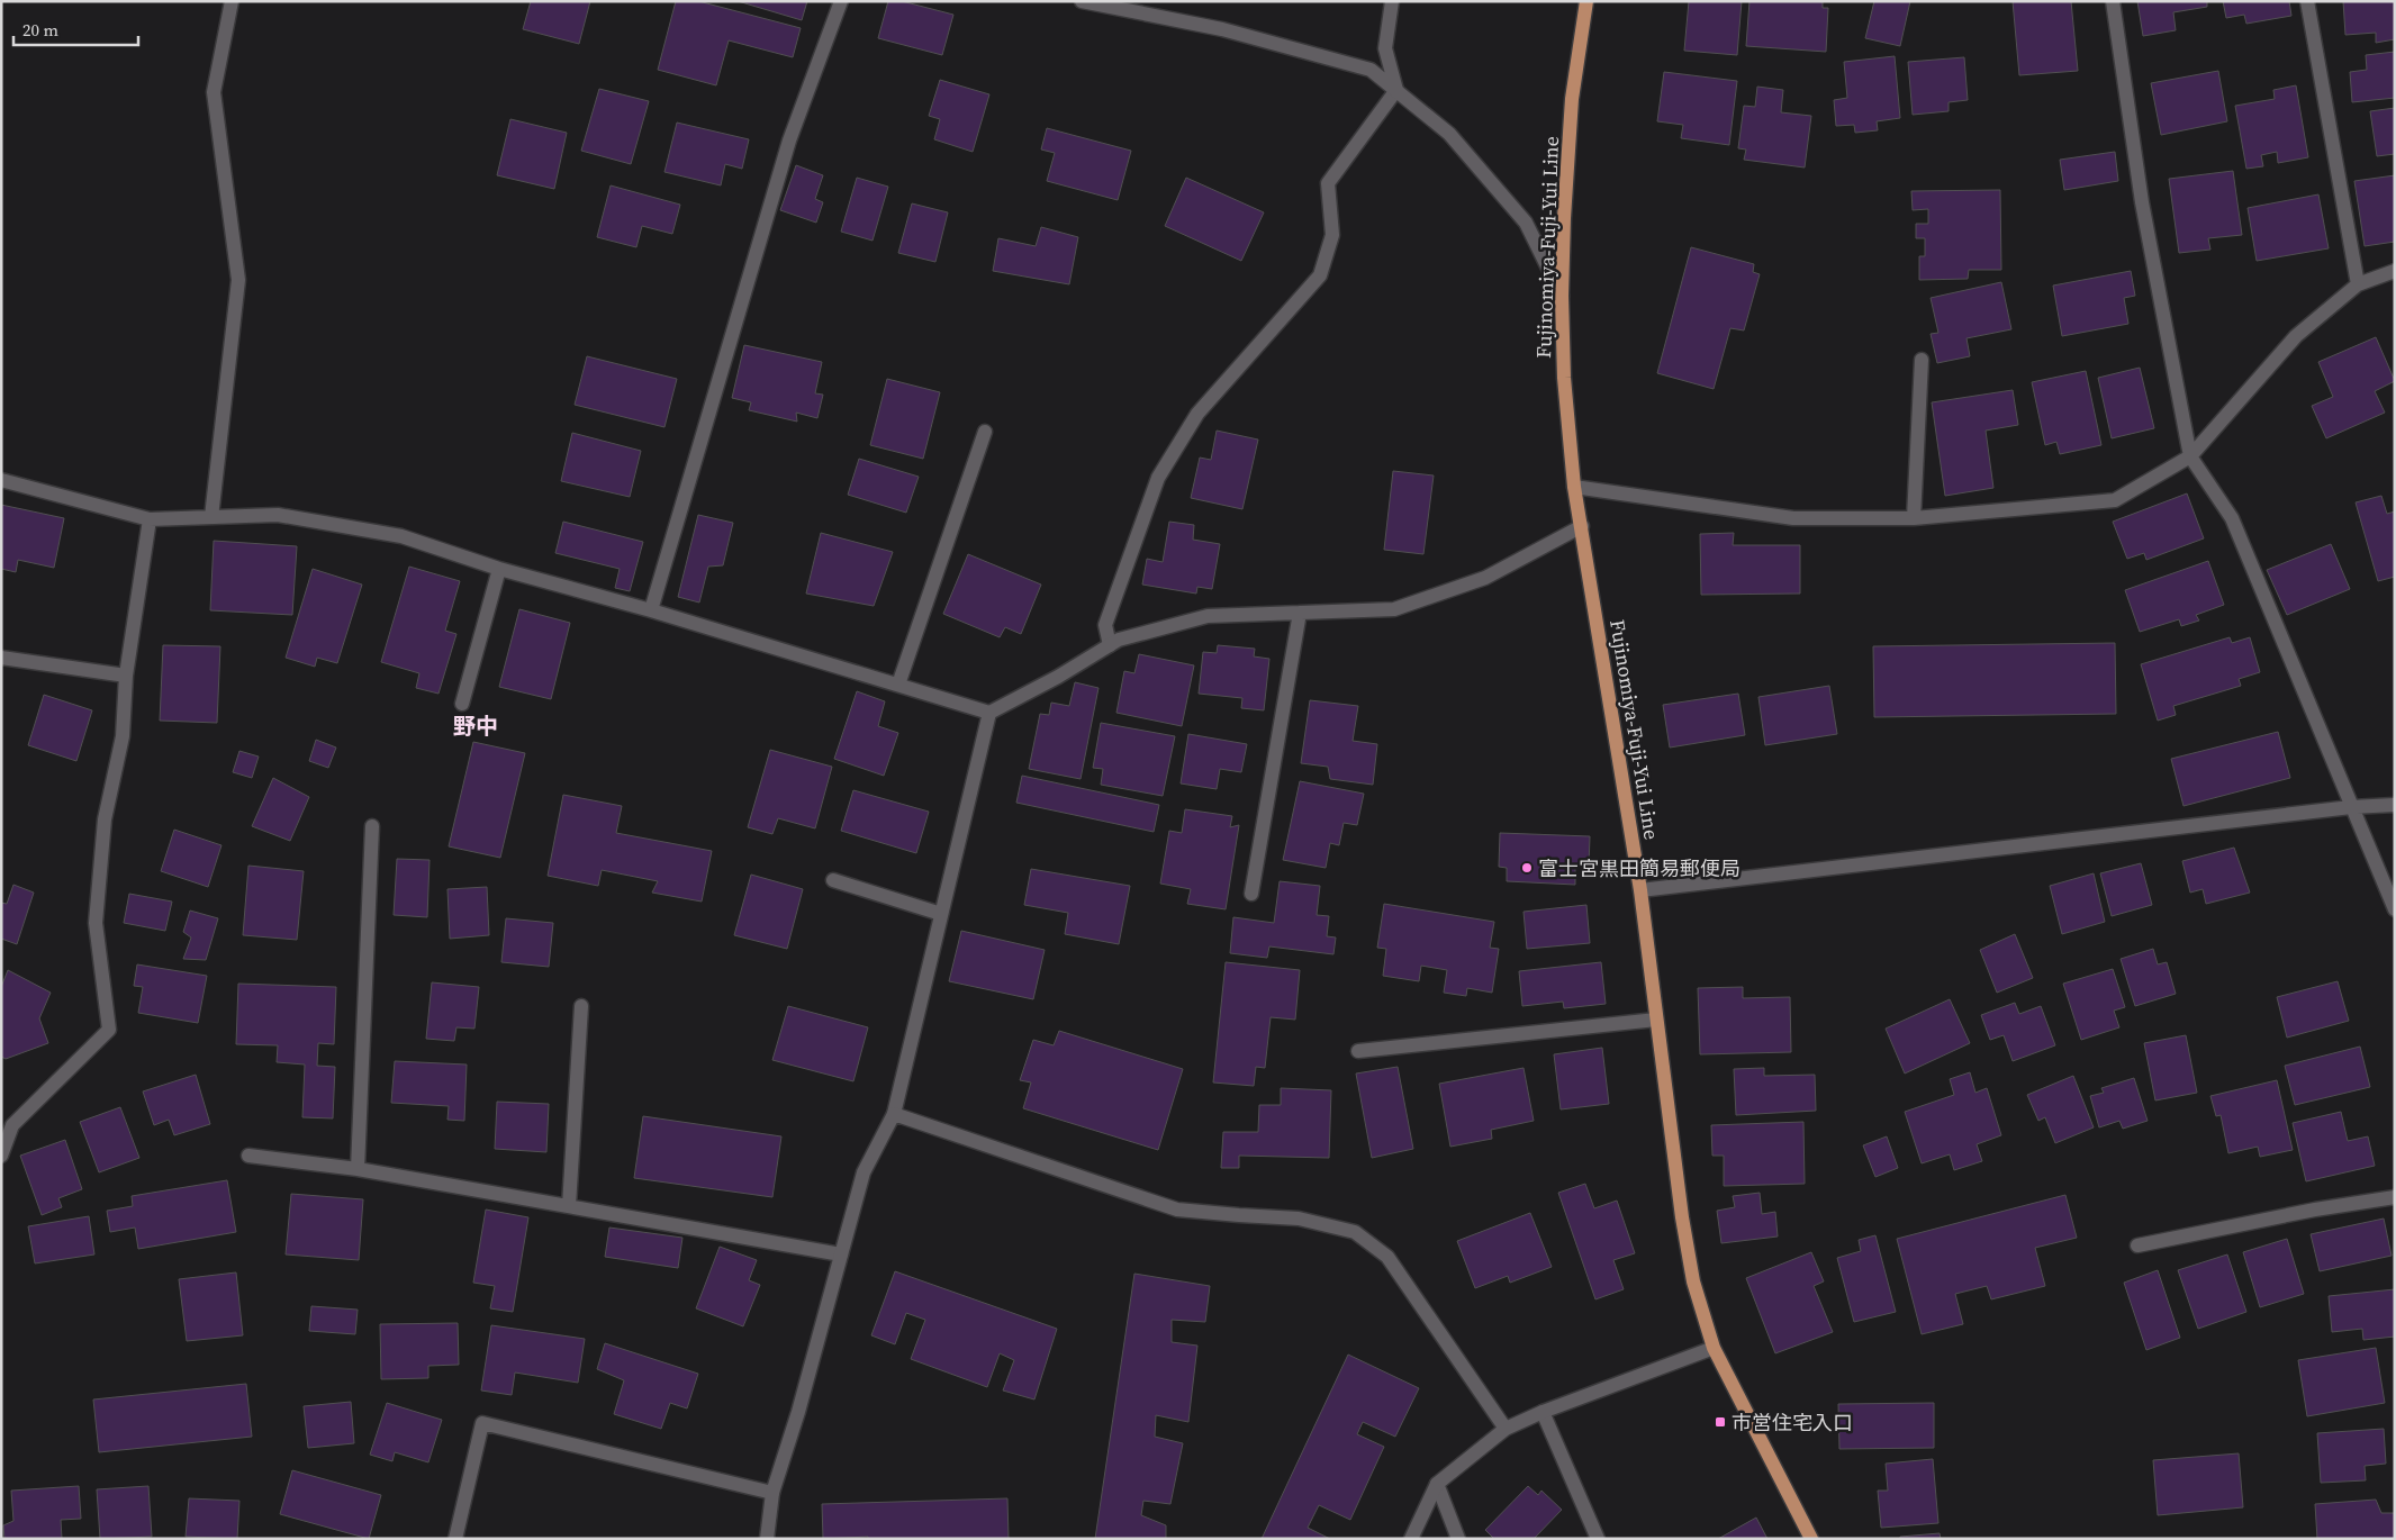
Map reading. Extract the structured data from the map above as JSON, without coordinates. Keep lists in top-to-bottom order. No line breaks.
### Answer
{"streets":{"main road":["Fujinomiya-Fuji-Yui Line"]},"districts":["野中"],"places":{"other":["富士宮黒田簡易郵便局"],"transit":["市営住宅入口"]},"scale_bar":"20 m"}
